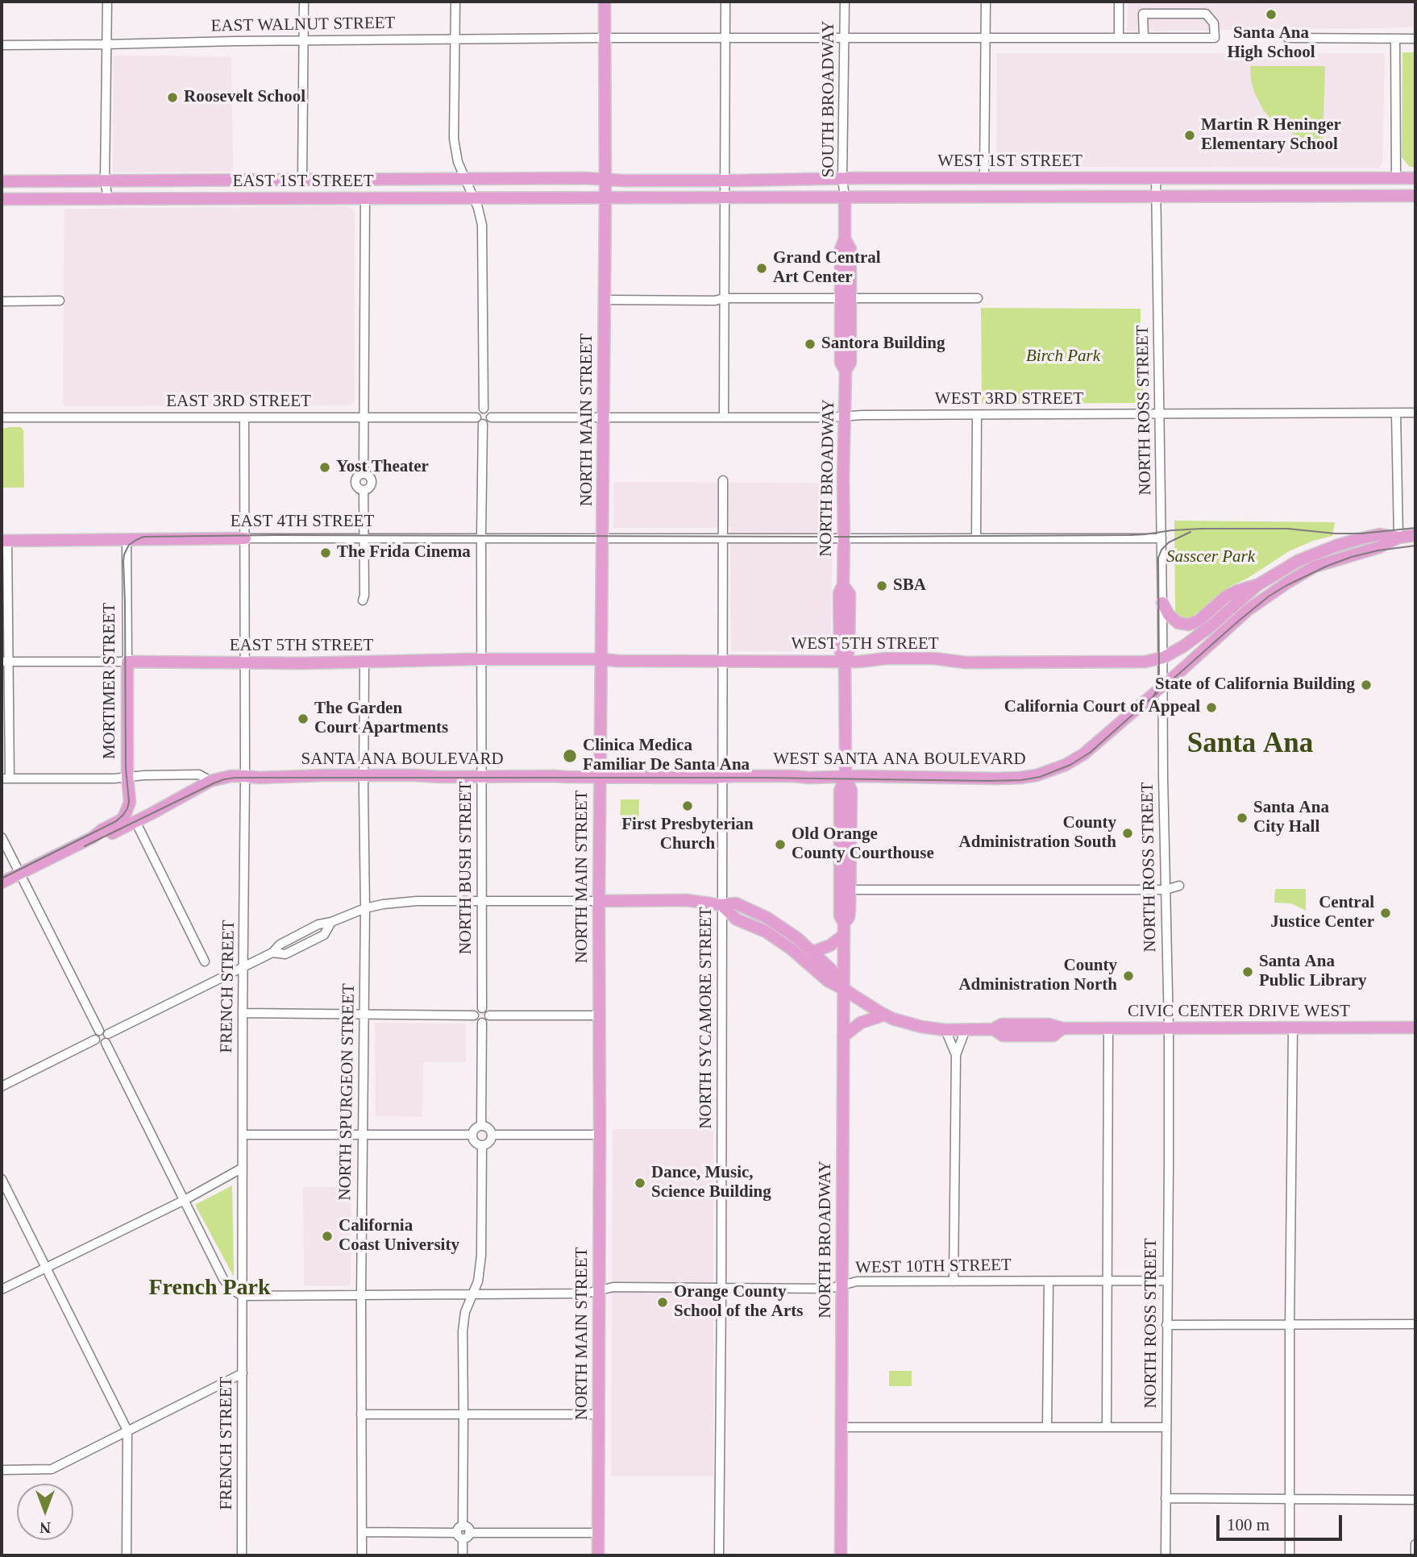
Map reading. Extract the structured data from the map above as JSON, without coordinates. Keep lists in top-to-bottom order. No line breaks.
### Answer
{"streets":{"main road":["WEST 1ST STREET","EAST 1ST STREET","NORTH MAIN STREET","NORTH BROADWAY","EAST 4TH STREET","WEST 5TH STREET","EAST 5TH STREET","MORTIMER STREET","SANTA ANA BOULEVARD","WEST SANTA ANA BOULEVARD","CIVIC CENTER DRIVE WEST"],"street":["EAST WALNUT STREET","SOUTH BROADWAY","WEST 3RD STREET","EAST 3RD STREET","NORTH ROSS STREET","NORTH BUSH STREET","FRENCH STREET","NORTH SYCAMORE STREET","NORTH SPURGEON STREET","WEST 10TH STREET"]},"crossings":[["EAST WALNUT STREET","SOUTH BROADWAY"],["EAST WALNUT STREET","NORTH MAIN STREET"],["SOUTH BROADWAY","WEST 1ST STREET"],["SOUTH BROADWAY","NORTH BROADWAY"],["WEST 1ST STREET","EAST 1ST STREET"],["WEST 1ST STREET","NORTH ROSS STREET"],["WEST 1ST STREET","NORTH MAIN STREET"],["WEST 1ST STREET","NORTH BROADWAY"],["EAST 1ST STREET","NORTH MAIN STREET"],["WEST 3RD STREET","NORTH ROSS STREET"],["WEST 3RD STREET","NORTH MAIN STREET"],["WEST 3RD STREET","NORTH BROADWAY"],["EAST 3RD STREET","NORTH BUSH STREET"],["EAST 3RD STREET","FRENCH STREET"],["NORTH ROSS STREET","EAST 4TH STREET"],["NORTH ROSS STREET","WEST 5TH STREET"],["NORTH ROSS STREET","WEST SANTA ANA BOULEVARD"],["NORTH ROSS STREET","CIVIC CENTER DRIVE WEST"],["NORTH ROSS STREET","WEST 10TH STREET"],["NORTH MAIN STREET","EAST 4TH STREET"],["NORTH MAIN STREET","WEST 5TH STREET"],["NORTH MAIN STREET","EAST 5TH STREET"],["NORTH MAIN STREET","WEST SANTA ANA BOULEVARD"],["NORTH MAIN STREET","CIVIC CENTER DRIVE WEST"],["NORTH MAIN STREET","WEST 10TH STREET"],["NORTH BROADWAY","EAST 4TH STREET"],["NORTH BROADWAY","WEST 5TH STREET"],["NORTH BROADWAY","WEST SANTA ANA BOULEVARD"],["NORTH BROADWAY","CIVIC CENTER DRIVE WEST"],["NORTH BROADWAY","WEST 10TH STREET"],["EAST 4TH STREET","MORTIMER STREET"],["EAST 4TH STREET","NORTH BUSH STREET"],["EAST 4TH STREET","FRENCH STREET"],["EAST 4TH STREET","NORTH SYCAMORE STREET"],["WEST 5TH STREET","EAST 5TH STREET"],["WEST 5TH STREET","WEST SANTA ANA BOULEVARD"],["WEST 5TH STREET","NORTH SYCAMORE STREET"],["EAST 5TH STREET","MORTIMER STREET"],["EAST 5TH STREET","NORTH BUSH STREET"],["EAST 5TH STREET","FRENCH STREET"],["EAST 5TH STREET","NORTH SPURGEON STREET"],["MORTIMER STREET","SANTA ANA BOULEVARD"],["SANTA ANA BOULEVARD","WEST SANTA ANA BOULEVARD"],["SANTA ANA BOULEVARD","NORTH BUSH STREET"],["SANTA ANA BOULEVARD","FRENCH STREET"],["SANTA ANA BOULEVARD","NORTH SPURGEON STREET"],["WEST SANTA ANA BOULEVARD","NORTH SYCAMORE STREET"],["FRENCH STREET","WEST 10TH STREET"],["CIVIC CENTER DRIVE WEST","NORTH SYCAMORE STREET"],["NORTH SYCAMORE STREET","WEST 10TH STREET"],["NORTH SPURGEON STREET","WEST 10TH STREET"]],"districts":["Santa Ana","French Park"],"parks":["Birch Park","Sasscer Park"],"places":["Santa Ana High School","Roosevelt School","Martin R Heninger Elementary School","Grand Central Art Center","Santora Building","Yost Theater","The Frida Cinema","SBA","State of California Building","California Court of Appeal","The Garden Court Apartments","Clinica Medica Familiar De Santa Ana","First Presbyterian Church","Santa Ana City Hall","County Administration South","Old Orange County Courthouse","Central Justice Center","Santa Ana Public Library","County Administration North","Dance, Music, Science Building","California Coast University","Orange County School of the Arts"],"scale_bar":"100 m","north":"bottom"}
